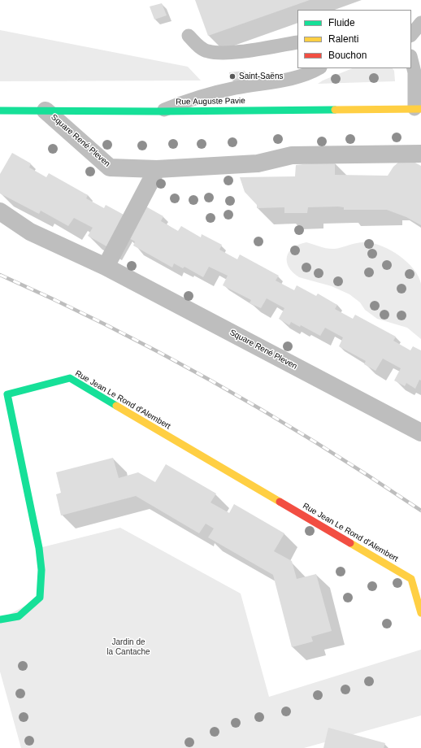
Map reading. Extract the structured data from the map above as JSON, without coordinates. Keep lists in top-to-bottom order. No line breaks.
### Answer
{"streets":{"street":["Rue Auguste Pavie","Square René Pleven","Rue Jean Le Rond d'Alembert"]},"crossings":[["Rue Auguste Pavie","Square René Pleven"]],"parks":["Jardin de la Cantache"],"places":["Saint-Saëns"],"legend":["Fluide","Ralenti","Bouchon"]}
